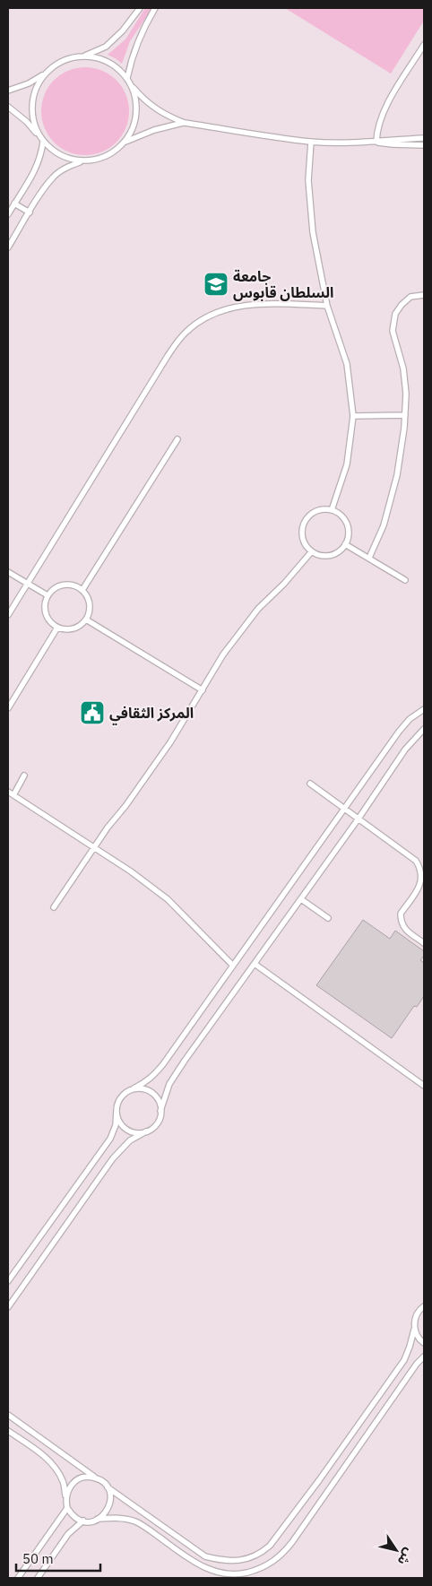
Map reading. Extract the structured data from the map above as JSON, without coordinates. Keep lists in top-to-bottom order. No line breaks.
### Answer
{"places":{"school or university":["جامعة السلطان قابوس"],"public building":["المركز الثقافي"]},"scale_bar":"50 m","north":"bottom right"}
